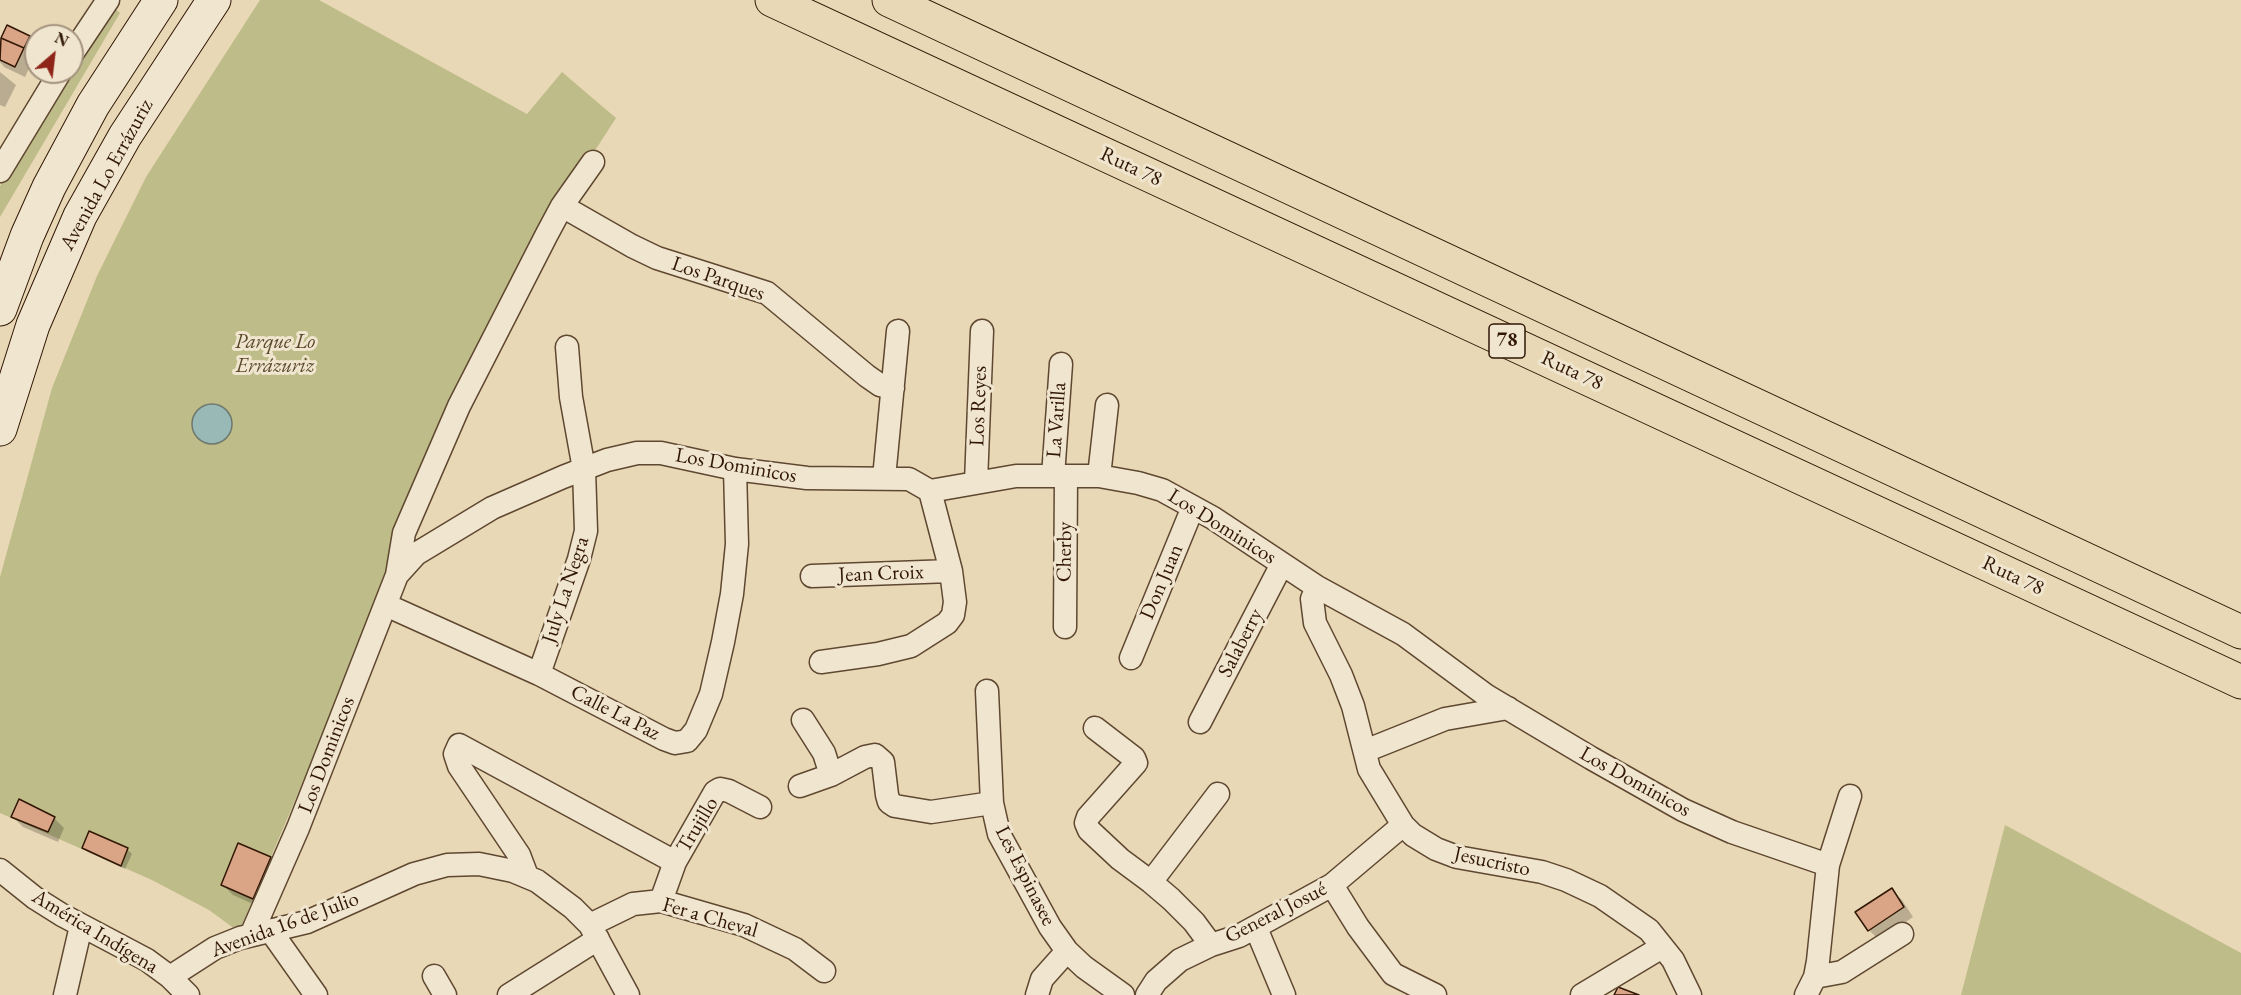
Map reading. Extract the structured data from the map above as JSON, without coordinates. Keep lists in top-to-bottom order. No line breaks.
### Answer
{"streets":{"highway":["Ruta 78","78"],"main road":["Avenida Lo Errázuriz"],"street":["Los Parques","Los Reyes","La Varilla","Los Dominicos","Cherby","Jean Croix","Don Juan","July La Negra","Salaberry","Calle La Paz","Trujillo","Jesucristo","Les Espinasee","General Josué","Fer a Cheval","Avenida 16 de Julio","América Indígena"]},"crossings":[["Los Parques","Los Dominicos"],["Los Reyes","Los Dominicos"],["La Varilla","Los Dominicos"],["La Varilla","Cherby"],["Los Dominicos","Cherby"],["Los Dominicos","Don Juan"],["Los Dominicos","July La Negra"],["Los Dominicos","Salaberry"],["Los Dominicos","Calle La Paz"],["Los Dominicos","Jesucristo"],["Los Dominicos","Avenida 16 de Julio"],["July La Negra","Calle La Paz"],["Trujillo","Fer a Cheval"],["Jesucristo","General Josué"],["Fer a Cheval","Avenida 16 de Julio"],["Avenida 16 de Julio","América Indígena"]],"parks":["Parque Lo Errázuriz"],"north":"top right"}
